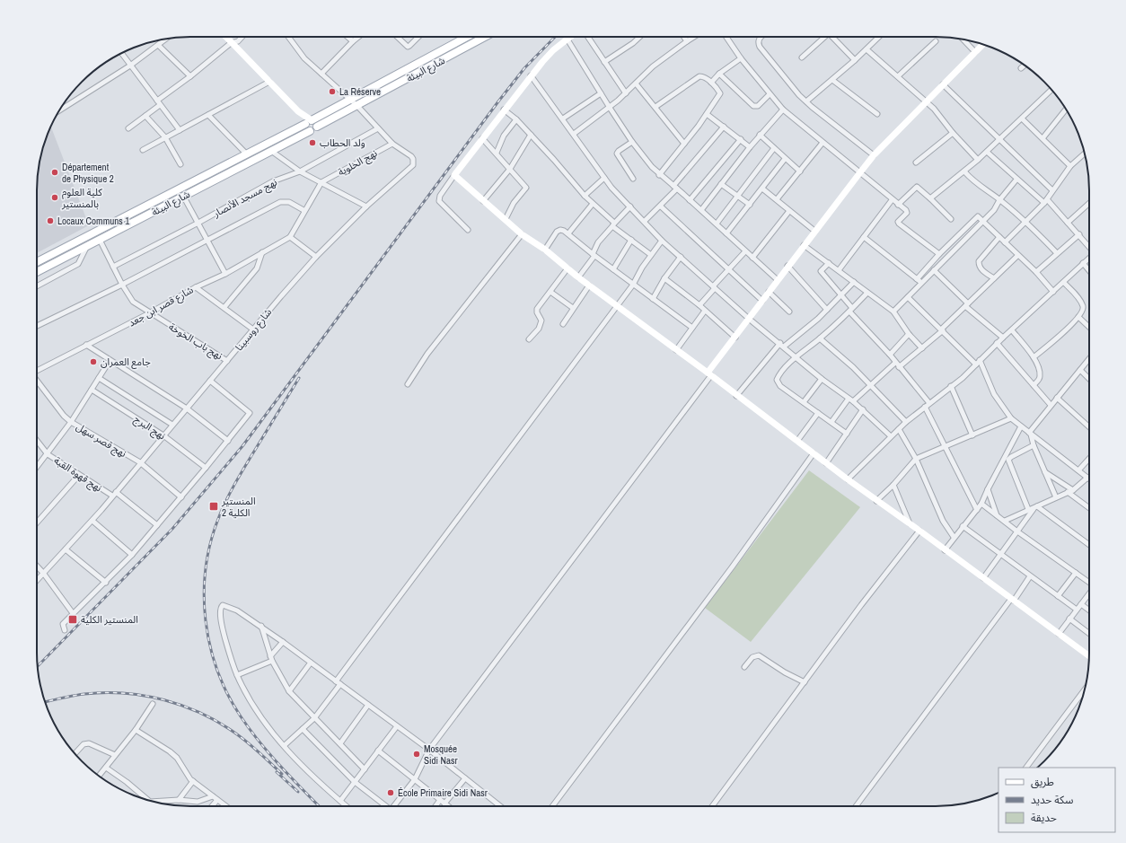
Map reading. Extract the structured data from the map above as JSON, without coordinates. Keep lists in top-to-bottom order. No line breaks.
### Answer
{"streets":{"main road":["شارع البيئة"],"street":["نهج الخلوية","نهج مسجد الأنصار","شارع قصر ابن جعد","شارع روسبينا","نهج باب الخوخة","نهج البرج","نهج قصر سهل","نهج قهوة القبة"]},"crossings":[["شارع البيئة","شارع روسبينا"],["شارع البيئة","نهج باب الخوخة"],["نهج الخلوية","شارع روسبينا"],["نهج مسجد الأنصار","شارع روسبينا"],["نهج مسجد الأنصار","نهج باب الخوخة"],["شارع قصر ابن جعد","نهج باب الخوخة"],["شارع روسبينا","نهج باب الخوخة"],["شارع روسبينا","نهج البرج"],["شارع روسبينا","نهج قصر سهل"],["شارع روسبينا","نهج قهوة القبة"]],"places":{"other":["La Réserve","ولد الحطاب","Département de Physique 2","كلية العلوم بالمنستير","Locaux Communs 1","جامع العمران","Mosquée Sidi Nasr","École Primaire Sidi Nasr"],"transit":["المنستير الكلية 2","المنستير الكلية"]},"legend":["طريق","سكة حديد","حديقة"]}
